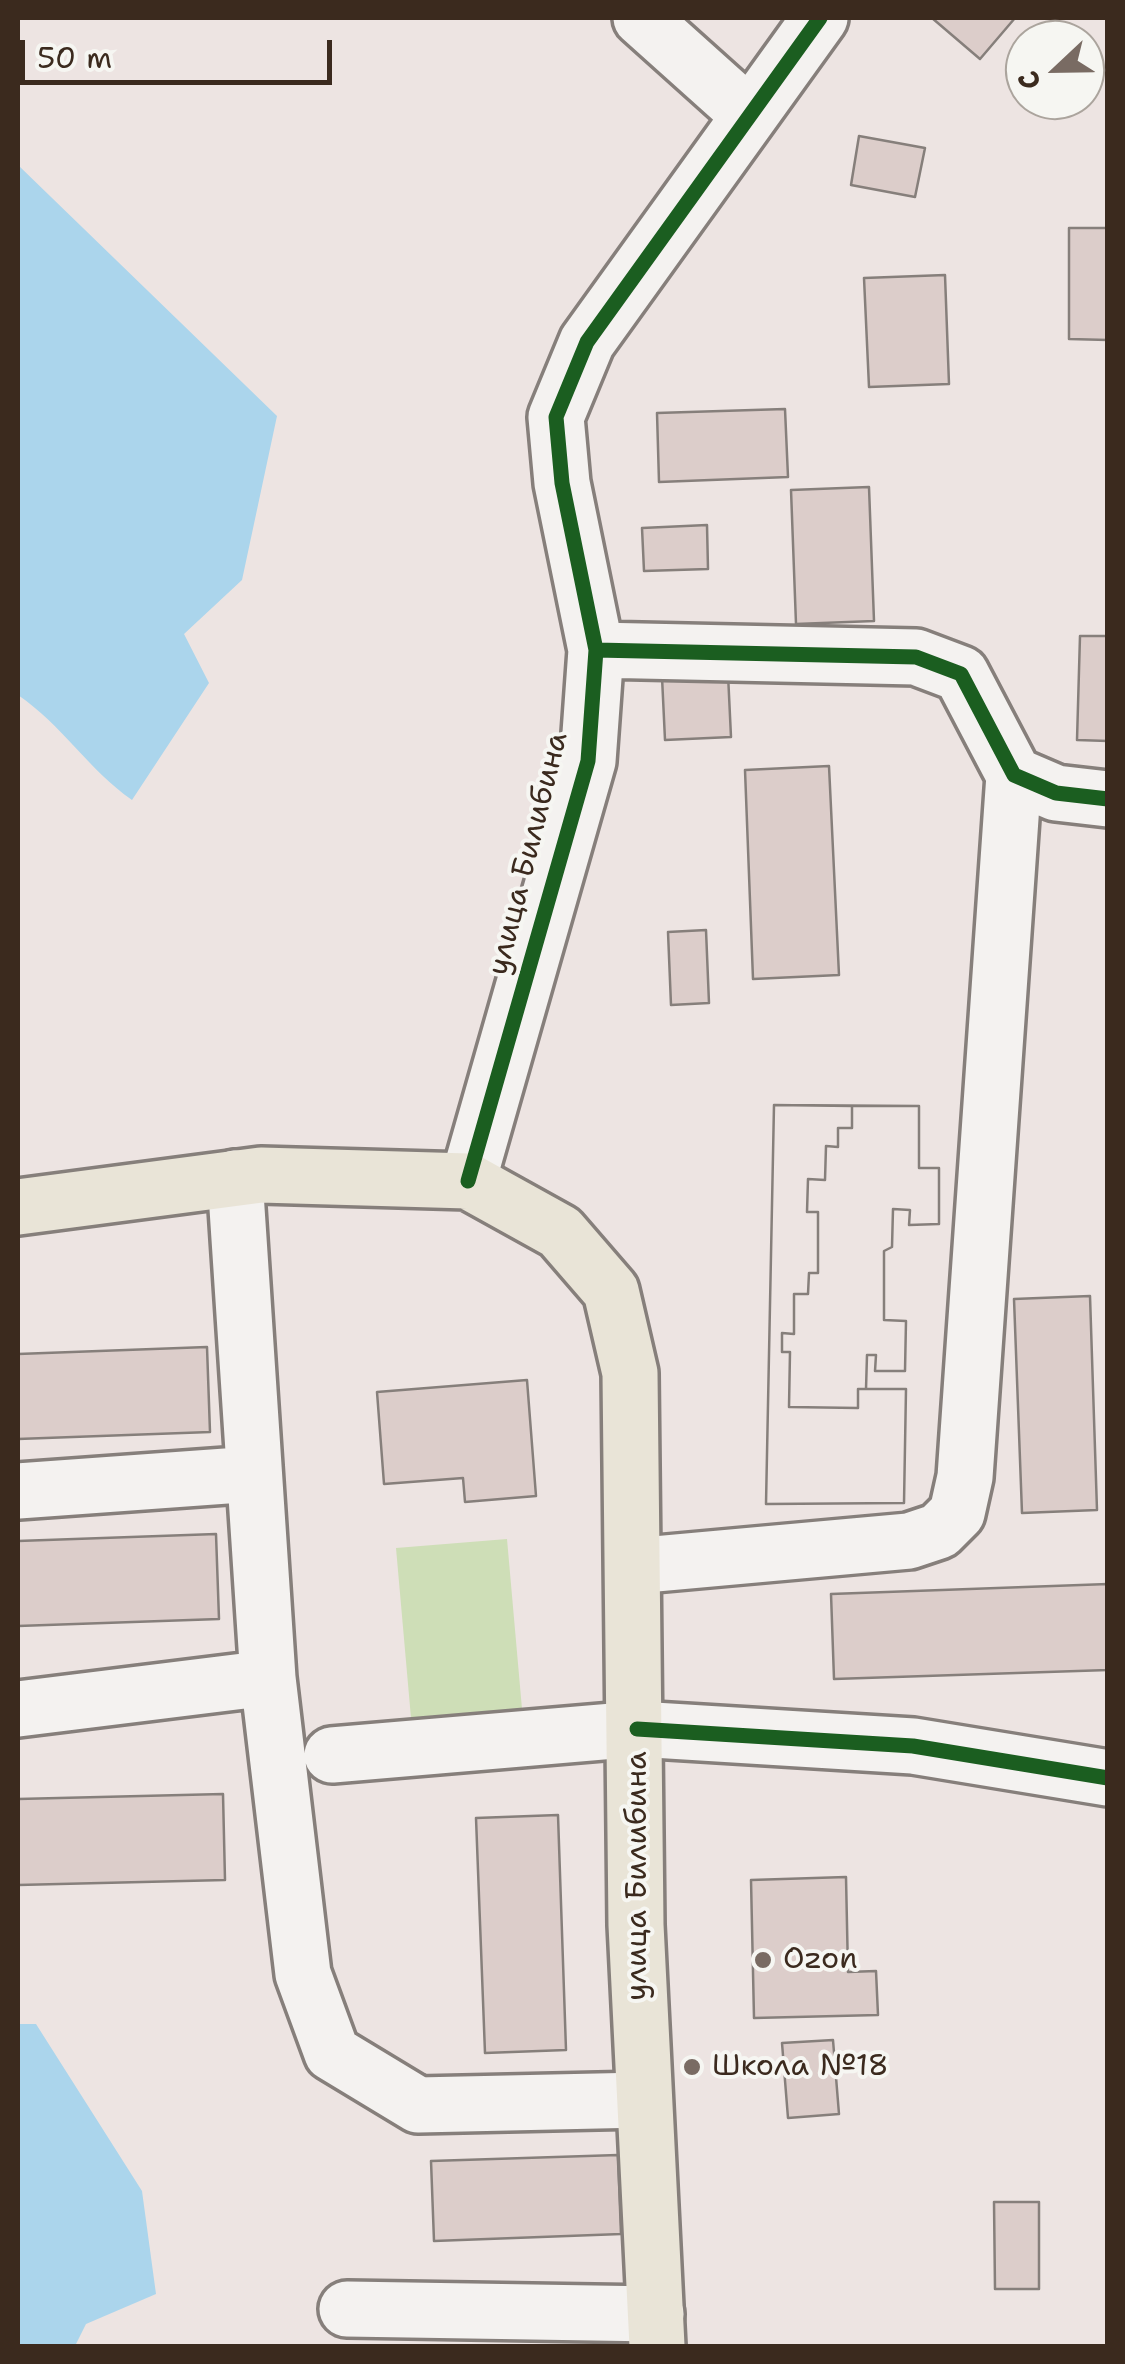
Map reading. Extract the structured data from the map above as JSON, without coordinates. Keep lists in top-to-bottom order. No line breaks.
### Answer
{"streets":{"main road":["улица Билибина"]},"places":["Ozon","Школа №18"],"scale_bar":"50 m","north":"left"}
